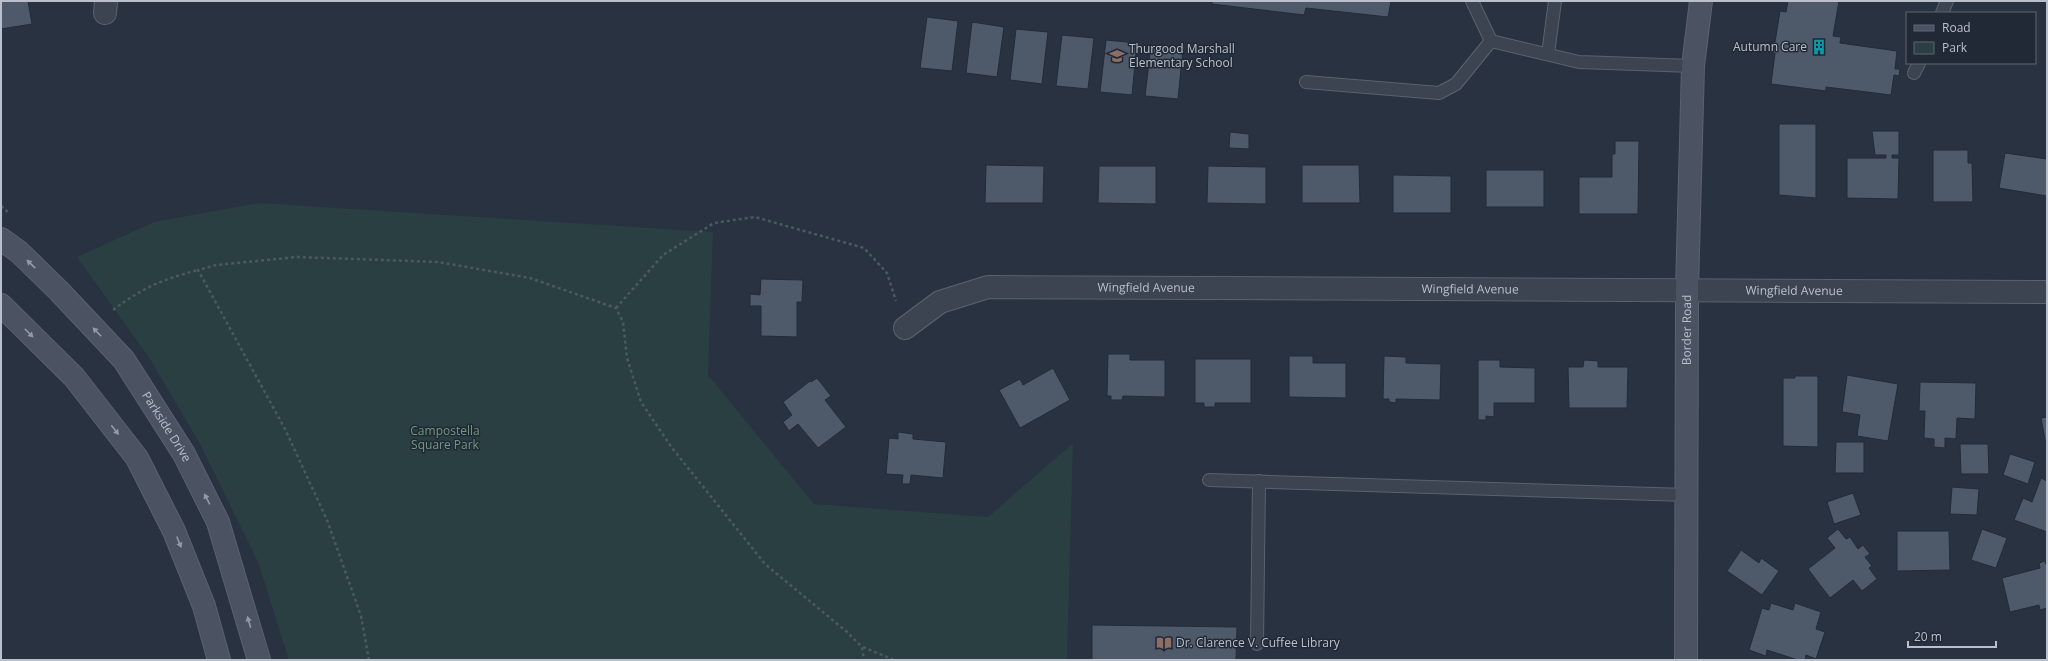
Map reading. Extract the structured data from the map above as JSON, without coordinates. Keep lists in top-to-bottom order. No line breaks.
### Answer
{"streets":{"street":["Wingfield Avenue","Border Road","Parkside Drive"]},"crossings":[["Wingfield Avenue","Border Road"]],"parks":["Campostella Square Park"],"places":{"building":["Autumn Care"],"school or university":["Thurgood Marshall Elementary School"],"library":["Dr. Clarence V. Cuffee Library"]},"legend":["Road","Park"],"scale_bar":"20 m"}
